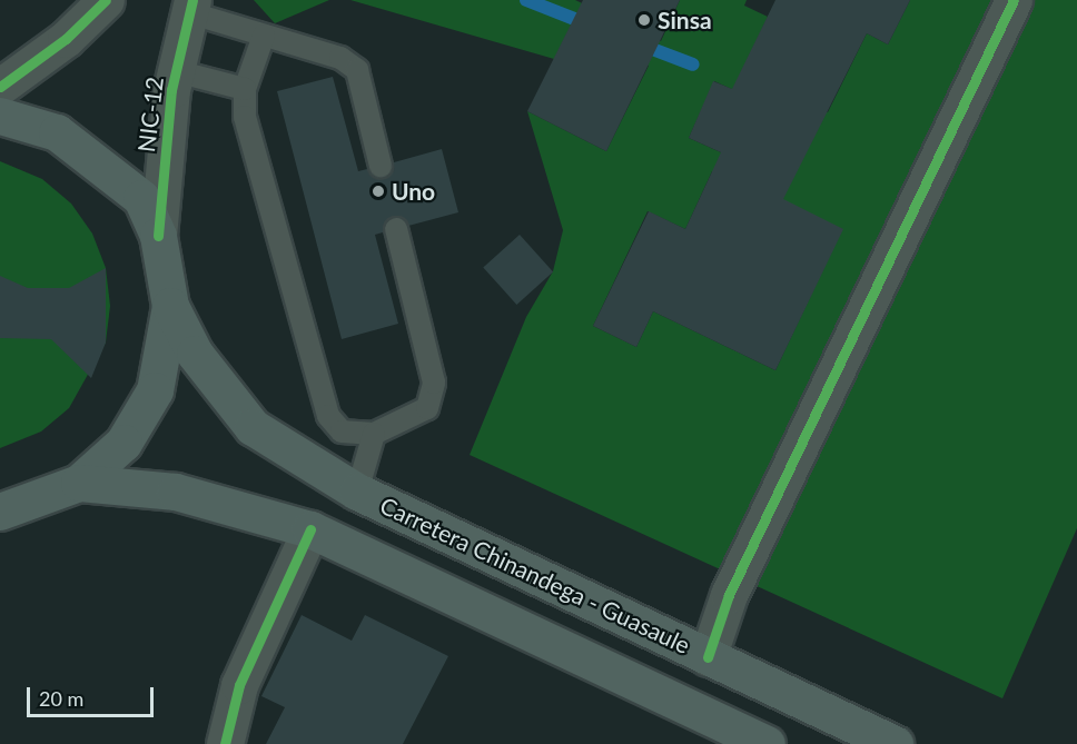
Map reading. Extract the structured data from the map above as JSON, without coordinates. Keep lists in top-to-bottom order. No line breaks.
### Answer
{"streets":{"highway":["NIC-12","Carretera Chinandega - Guasaule"]},"crossings":[["NIC-12","Carretera Chinandega - Guasaule"]],"places":["Sinsa","Uno"],"scale_bar":"20 m"}
